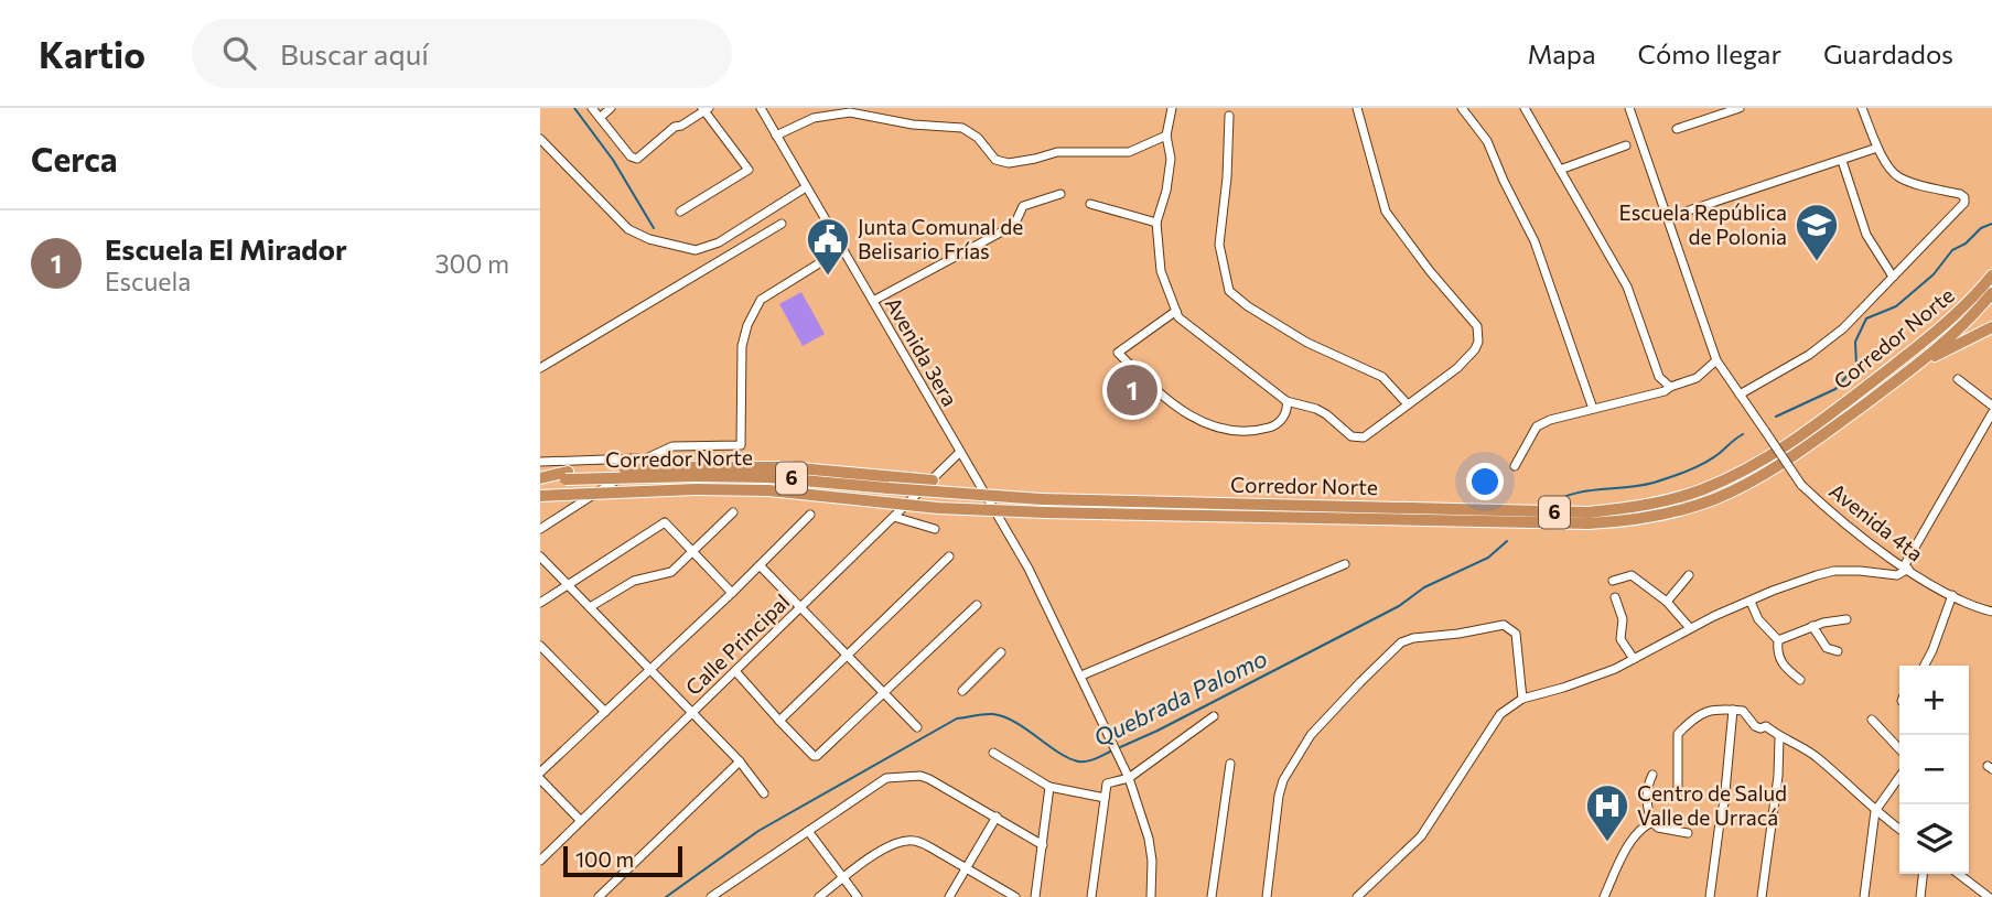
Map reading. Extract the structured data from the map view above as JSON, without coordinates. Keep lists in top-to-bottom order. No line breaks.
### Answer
{"streets":{"highway":["Corredor Norte","6"],"street":["Avenida 3era","Avenida 4ta","Calle Principal"]},"crossings":[["Avenida 3era","Calle Principal"]],"water":["Quebrada Palomo"],"places":{"school or university":["Escuela República de Polonia"],"public building":["Junta Comunal de Belisario Frías"],"hospital":["Centro de Salud Valle de Urracá"]},"scale_bar":"100 m","page":{"header":"Kartio","search":"Buscar aquí","nav":["Mapa","Cómo llegar","Guardados"],"heading":"Cerca","list":[{"mark":"1","name":"Escuela El Mirador","note":"Escuela","value":"300 m"}],"pins":"1","map_buttons":["+","−"],"scale":"100 m"}}
